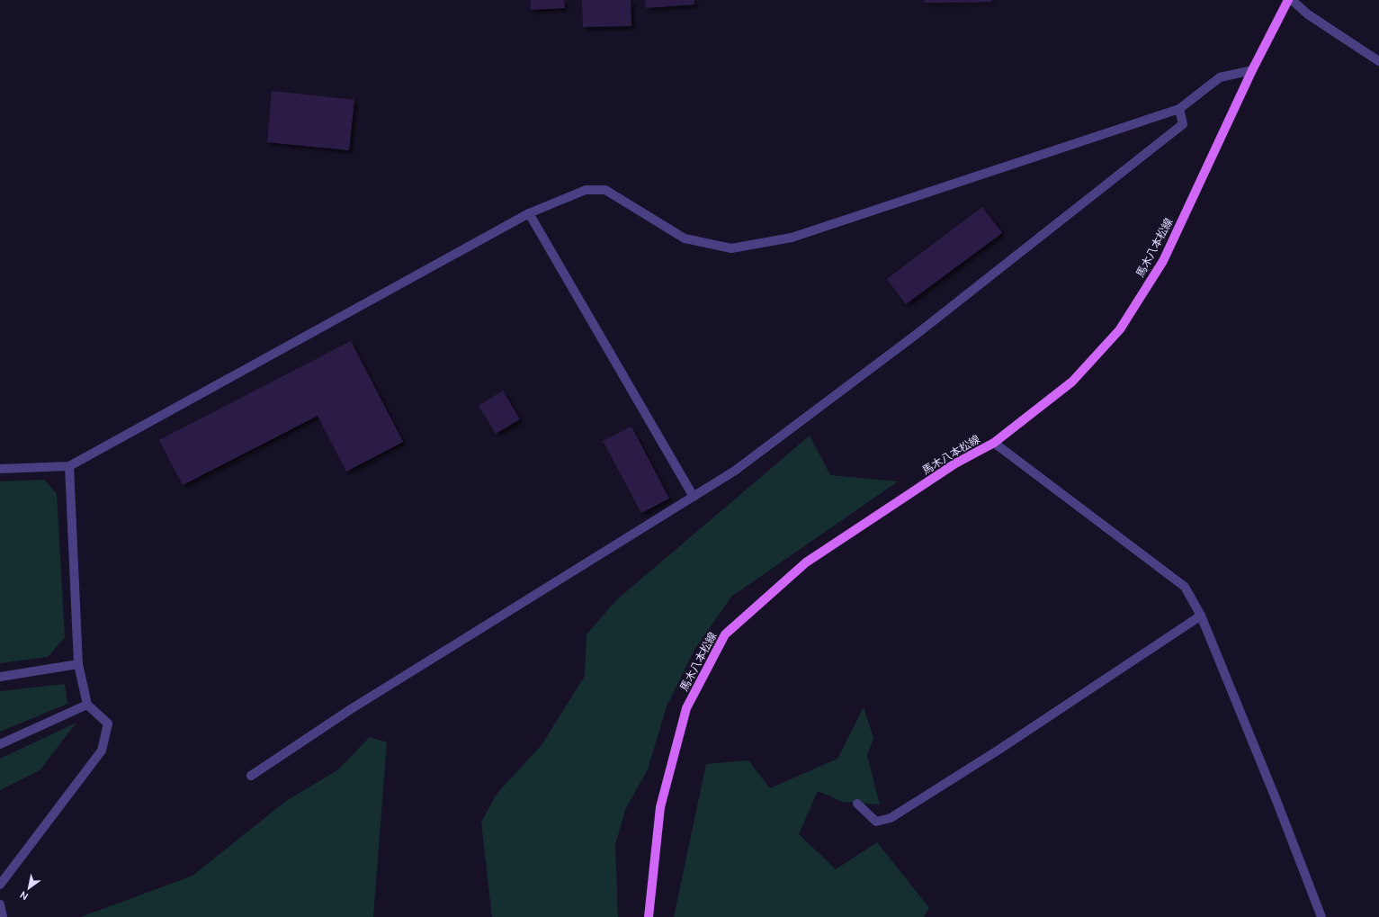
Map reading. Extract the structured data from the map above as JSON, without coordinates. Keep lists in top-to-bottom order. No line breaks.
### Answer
{"streets":{"main road":["馬木八本松線"]},"north":"bottom left"}
